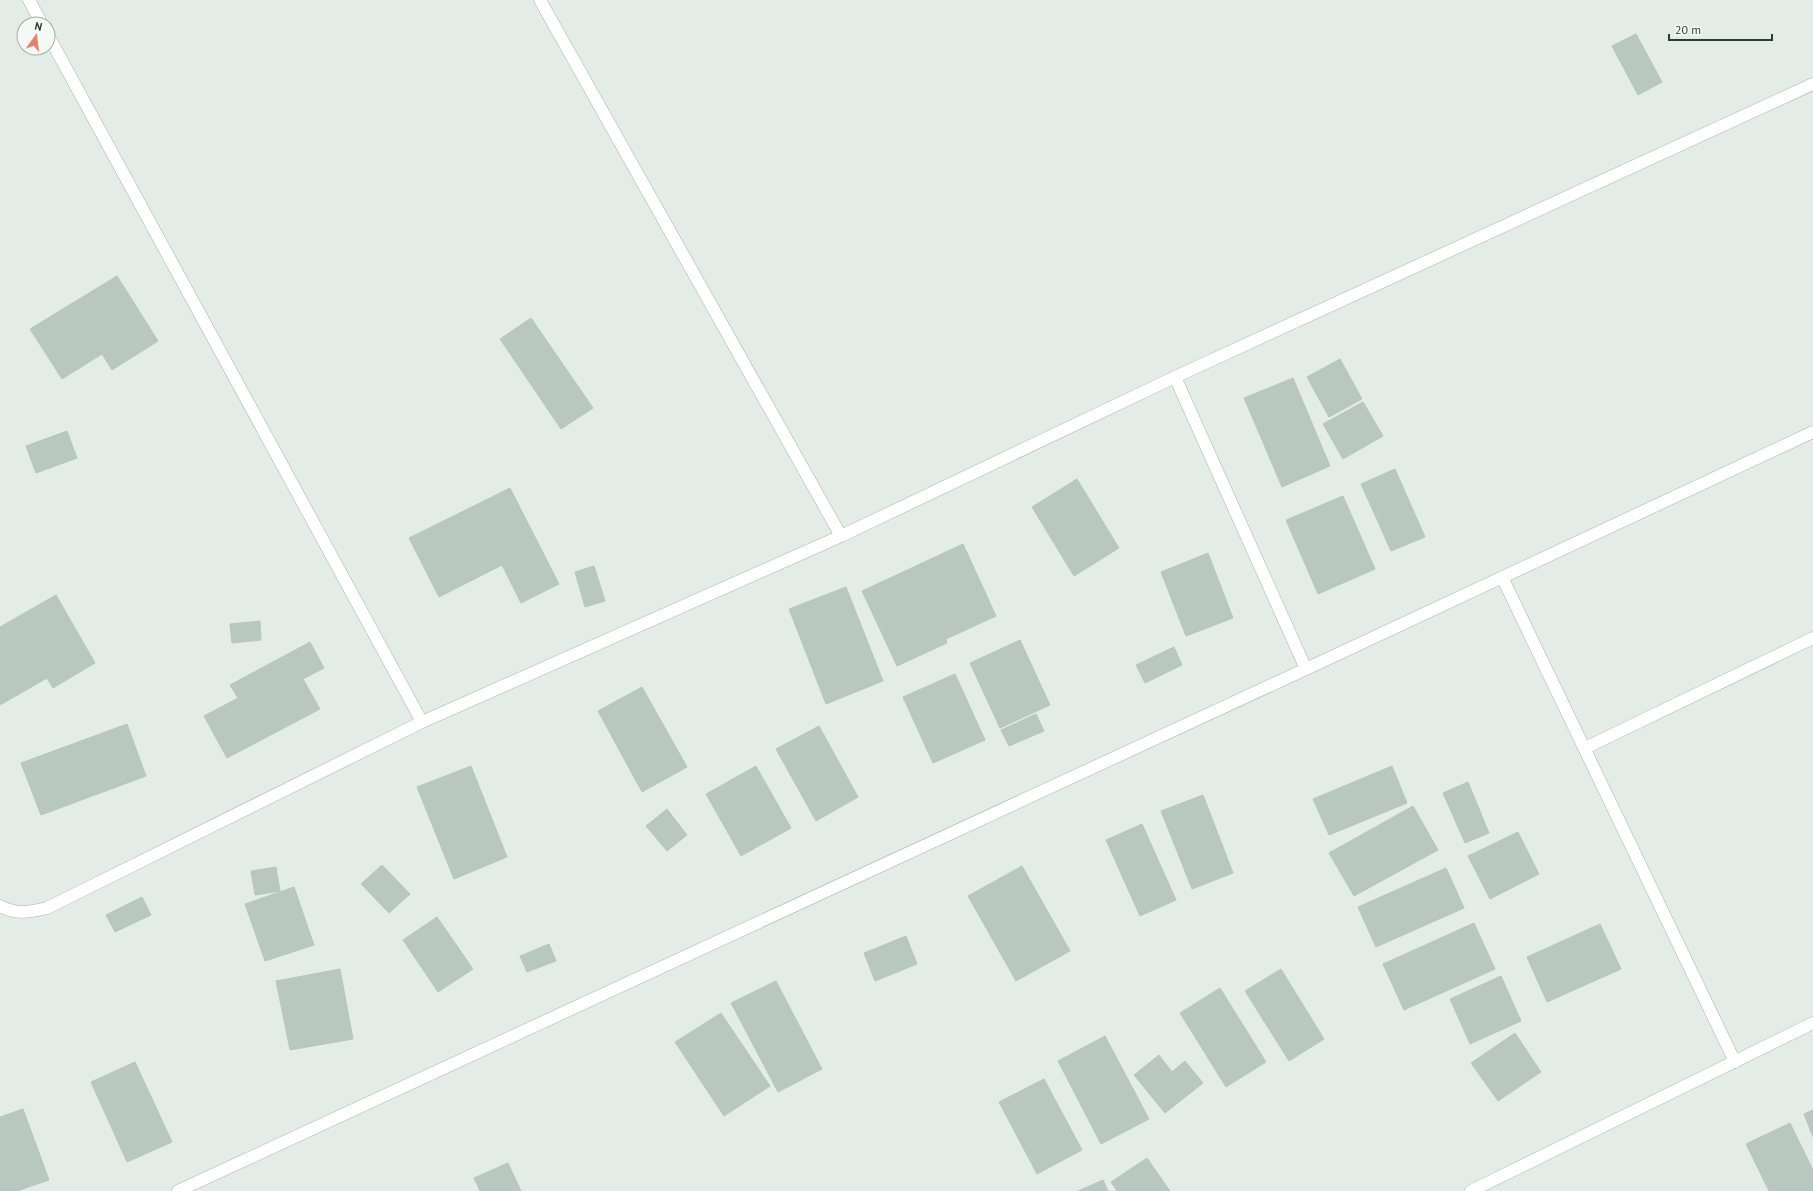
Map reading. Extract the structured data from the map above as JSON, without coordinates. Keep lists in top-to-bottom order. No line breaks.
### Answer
{"scale_bar":"20 m","north":"top"}
